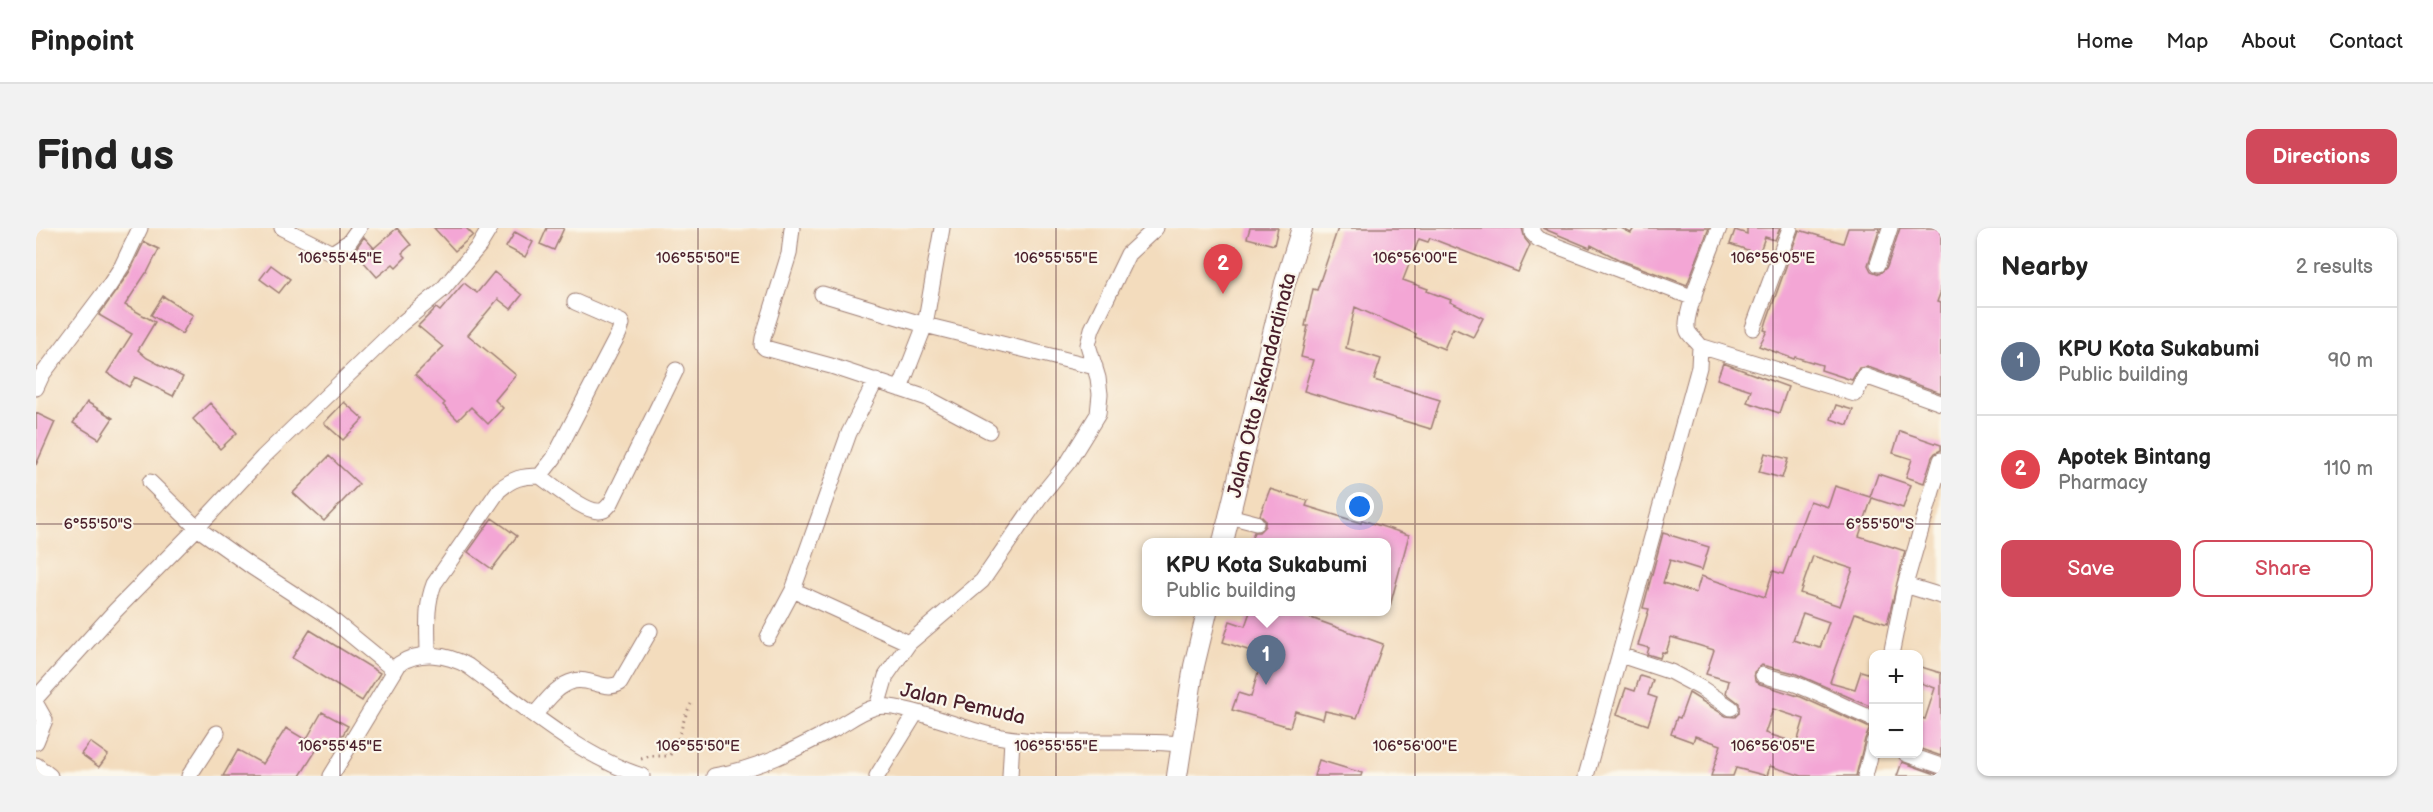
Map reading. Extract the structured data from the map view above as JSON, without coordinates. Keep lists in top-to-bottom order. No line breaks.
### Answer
{"streets":{"main road":["Jalan Otto Iskandardinata"],"street":["Jalan Pemuda"]},"page":{"header":"Pinpoint","nav":["Home","Map","About","Contact"],"buttons":["Directions",["Save","Share"]],"title":"Find us","heading":["Nearby","2 results"],"pins":["2","1"],"list":[{"mark":"1","name":"KPU Kota Sukabumi","note":"Public building","value":"90 m"},{"mark":"2","name":"Apotek Bintang","note":"Pharmacy","value":"110 m"}],"popup":["KPU Kota Sukabumi","Public building"],"map_buttons":["+","−"]},"coordinates":["106°55'45\"E","106°55'50\"E","106°55'55\"E","106°56'00\"E","106°56'05\"E","6°55'50\"S"]}
